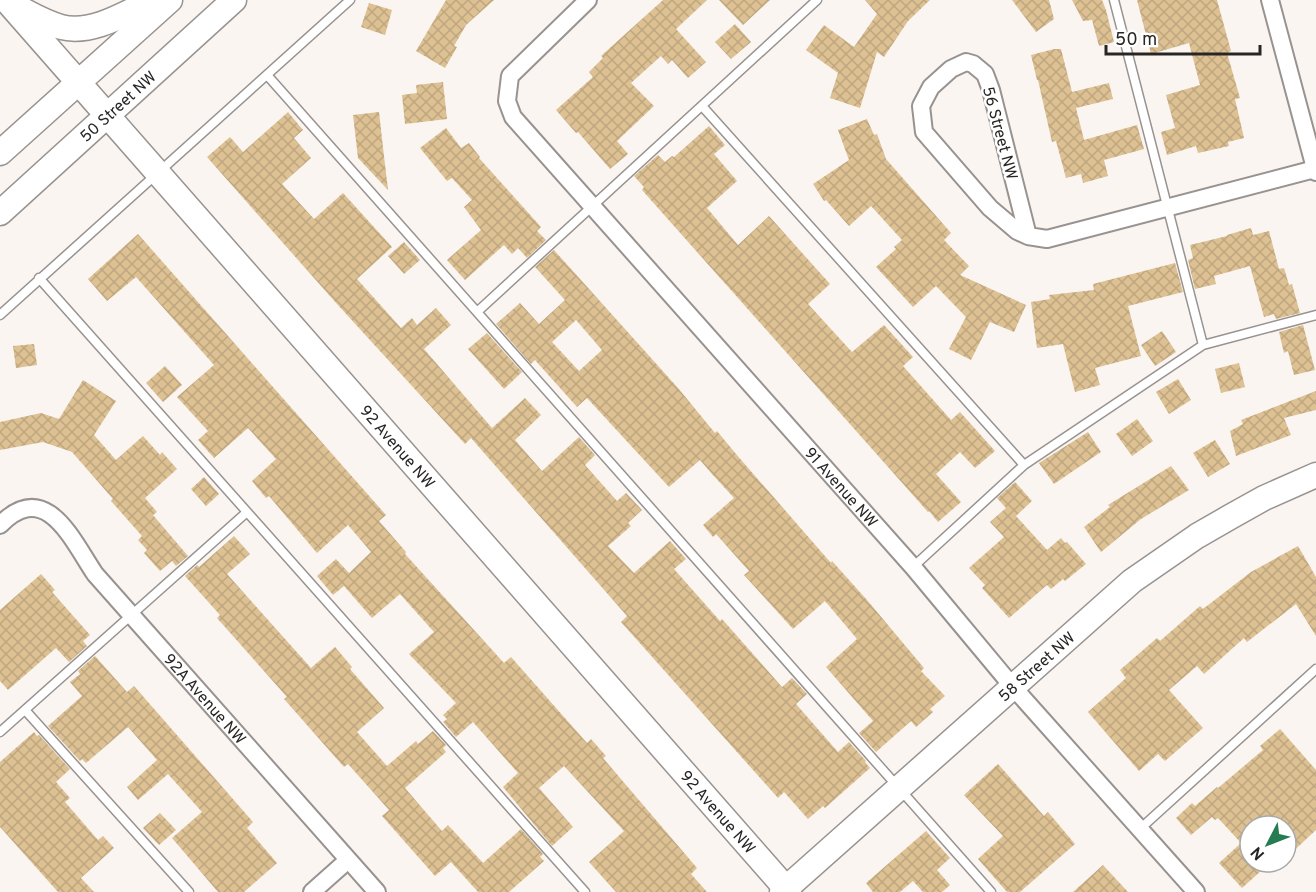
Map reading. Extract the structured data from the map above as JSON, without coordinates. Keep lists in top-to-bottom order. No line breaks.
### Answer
{"streets":{"street":["50 Street NW","56 Street NW","92 Avenue NW","91 Avenue NW","58 Street NW","92A Avenue NW"]},"crossings":[["50 Street NW","92 Avenue NW"],["92 Avenue NW","58 Street NW"],["91 Avenue NW","58 Street NW"]],"scale_bar":"50 m","north":"bottom left"}
